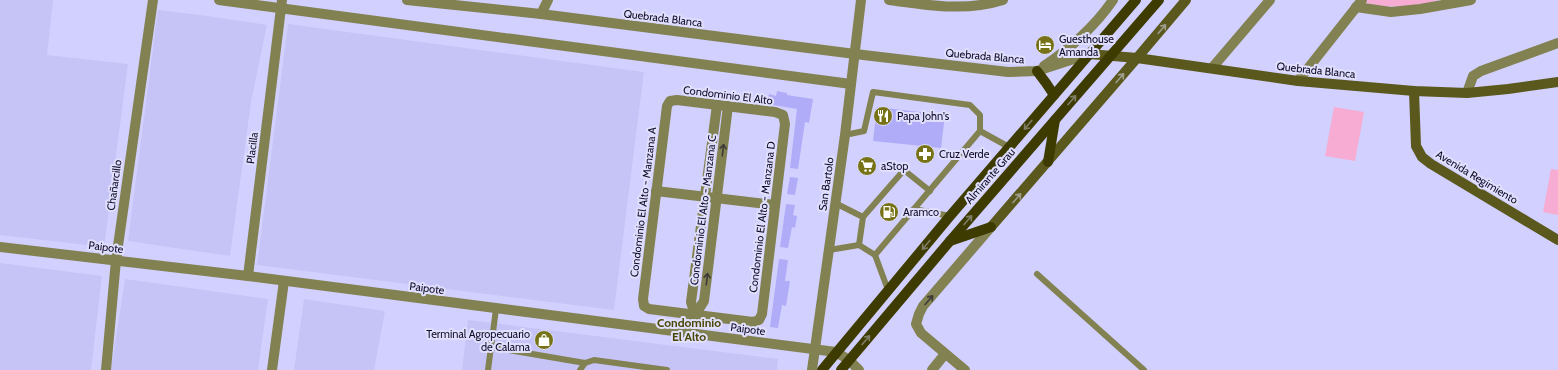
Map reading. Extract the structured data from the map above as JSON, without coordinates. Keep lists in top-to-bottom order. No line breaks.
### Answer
{"streets":{"main road":["Almirante Grau"],"street":["Quebrada Blanca","Condominio El Alto","Placilla","Avenida Regimiento","San Bartolo","Chañarcillo","Condominio El Alto - Manzana A","Condominio El Alto - Manzana C","Condominio El Alto - Manzana D","Paipote"]},"crossings":[["Quebrada Blanca","Almirante Grau"],["Quebrada Blanca","Avenida Regimiento"],["Quebrada Blanca","San Bartolo"],["Condominio El Alto","Condominio El Alto - Manzana A"],["Condominio El Alto","Condominio El Alto - Manzana C"],["Condominio El Alto","Condominio El Alto - Manzana D"],["Placilla","Paipote"],["Almirante Grau","Paipote"],["San Bartolo","Paipote"],["Chañarcillo","Paipote"],["Condominio El Alto - Manzana A","Condominio El Alto - Manzana C"],["Condominio El Alto - Manzana A","Condominio El Alto - Manzana D"],["Condominio El Alto - Manzana C","Condominio El Alto - Manzana D"]],"districts":["Condominio El Alto"],"places":{"hotel":["Guesthouse Amanda"],"restaurant":["Papa John's"],"pharmacy":["Cruz Verde"],"supermarket":["aStop"],"fuel station":["Aramco"],"shop":["Terminal Agropecuario de Calama"]}}
